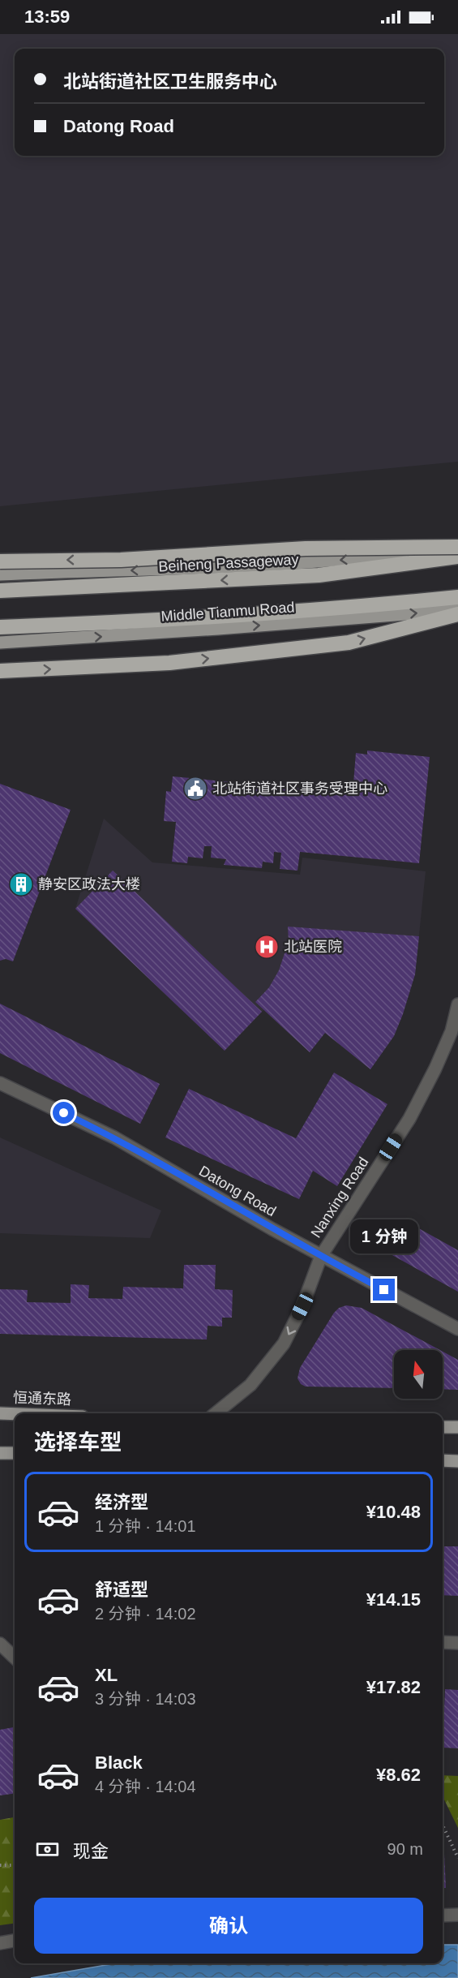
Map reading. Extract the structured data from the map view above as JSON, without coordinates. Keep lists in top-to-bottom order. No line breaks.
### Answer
{"streets":{"highway":["Beiheng Passageway"],"main road":["Middle Tianmu Road","恒通东路"],"street":["Datong Road","Nanxing Road"]},"crossings":[["Datong Road","Nanxing Road"]],"one_way":["Nanxing Road"],"places":{"public building":["北站街道社区事务受理中心"],"building":["静安区政法大楼"],"hospital":["北站医院"]},"north":"top","page":{"status":"13:59","banner":["北站街道社区卫生服务中心","Datong Road"],"bubble":"1 分钟","heading":"选择车型","list":[{"name":"经济型","note":"1 分钟 · 14:01","value":"¥10.48"},{"name":"舒适型","note":"2 分钟 · 14:02","value":"¥14.15"},{"name":"XL","note":"3 分钟 · 14:03","value":"¥17.82"},{"name":"Black","note":"4 分钟 · 14:04","value":"¥8.62"}],"pay":["现金","90 m"],"buttons":"确认"}}
